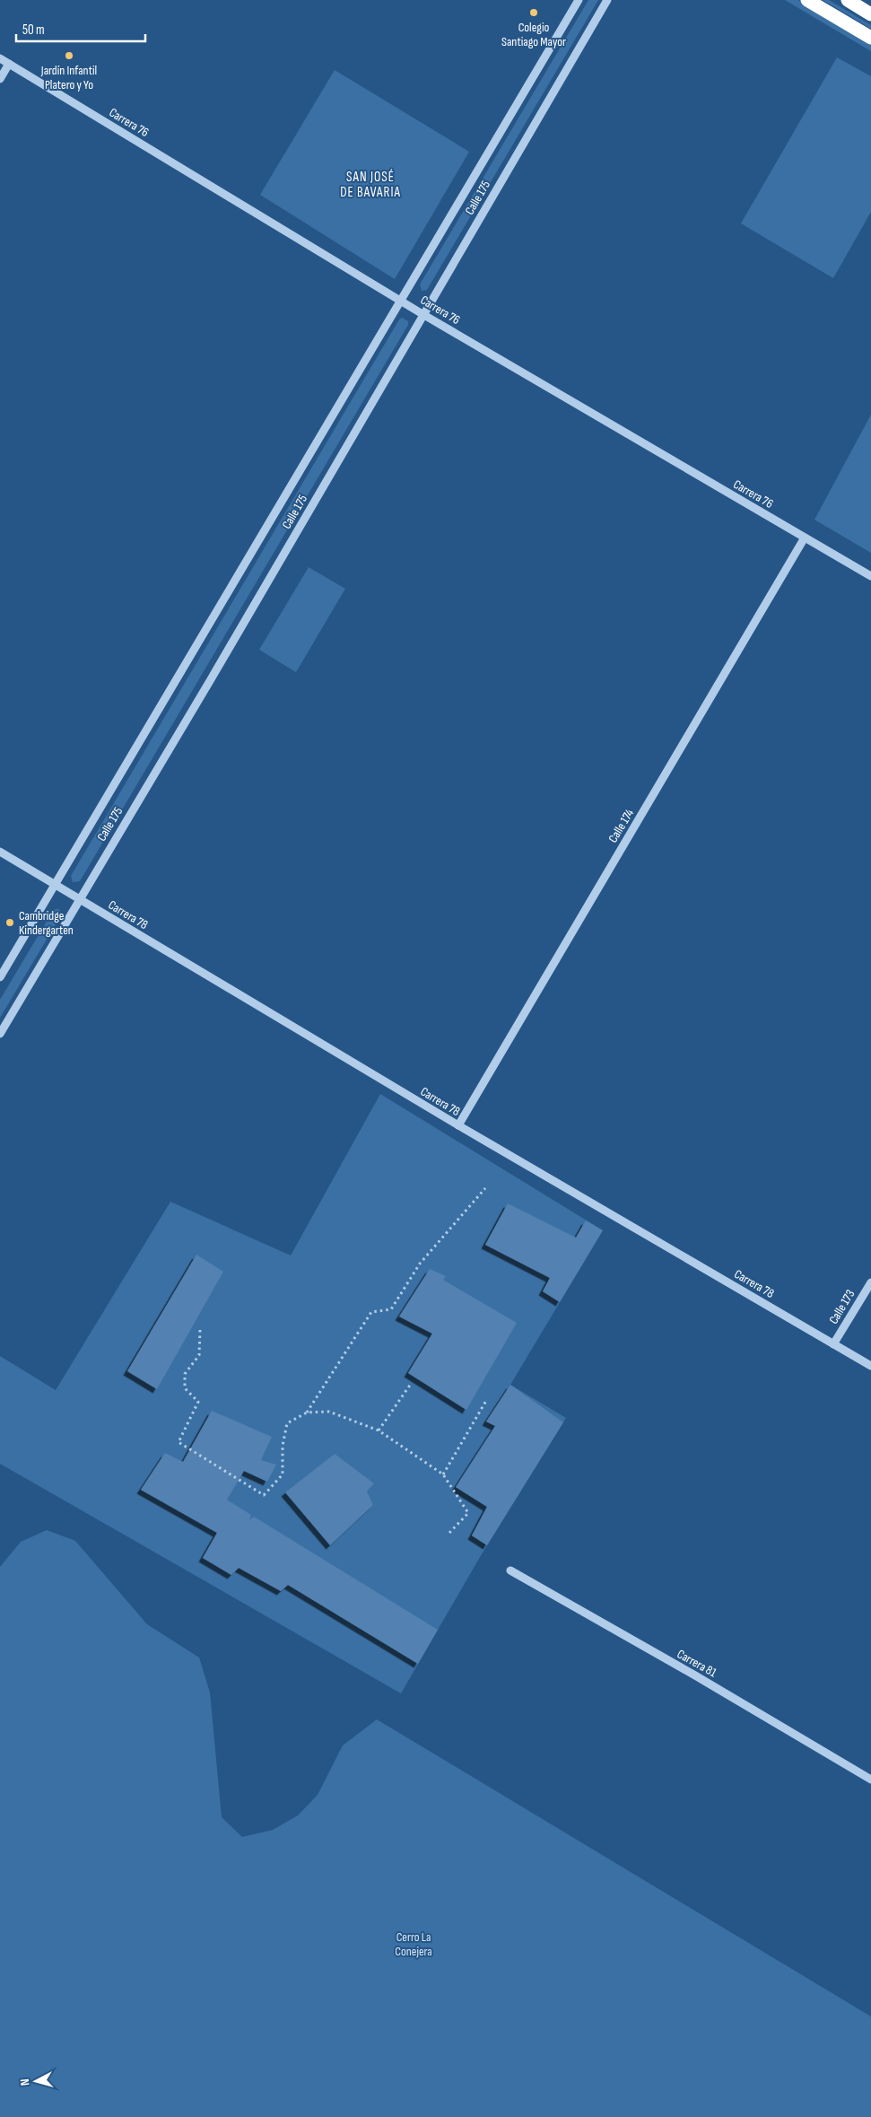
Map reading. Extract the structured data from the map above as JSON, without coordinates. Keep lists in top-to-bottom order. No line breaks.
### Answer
{"streets":{"street":["Carrera 76","Calle 175","Calle 174","Carrera 78","Calle 173","Carrera 81"]},"crossings":[["Carrera 76","Calle 175"],["Carrera 76","Calle 174"],["Calle 175","Carrera 78"],["Calle 174","Carrera 78"],["Carrera 78","Calle 173"]],"districts":["SAN JOSÉ DE BAVARIA"],"parks":["Cerro La Conejera"],"places":["Colegio Santiago Mayor","Jardín Infantil Platero y Yo","Cambridge Kindergarten"],"scale_bar":"50 m","north":"left"}
